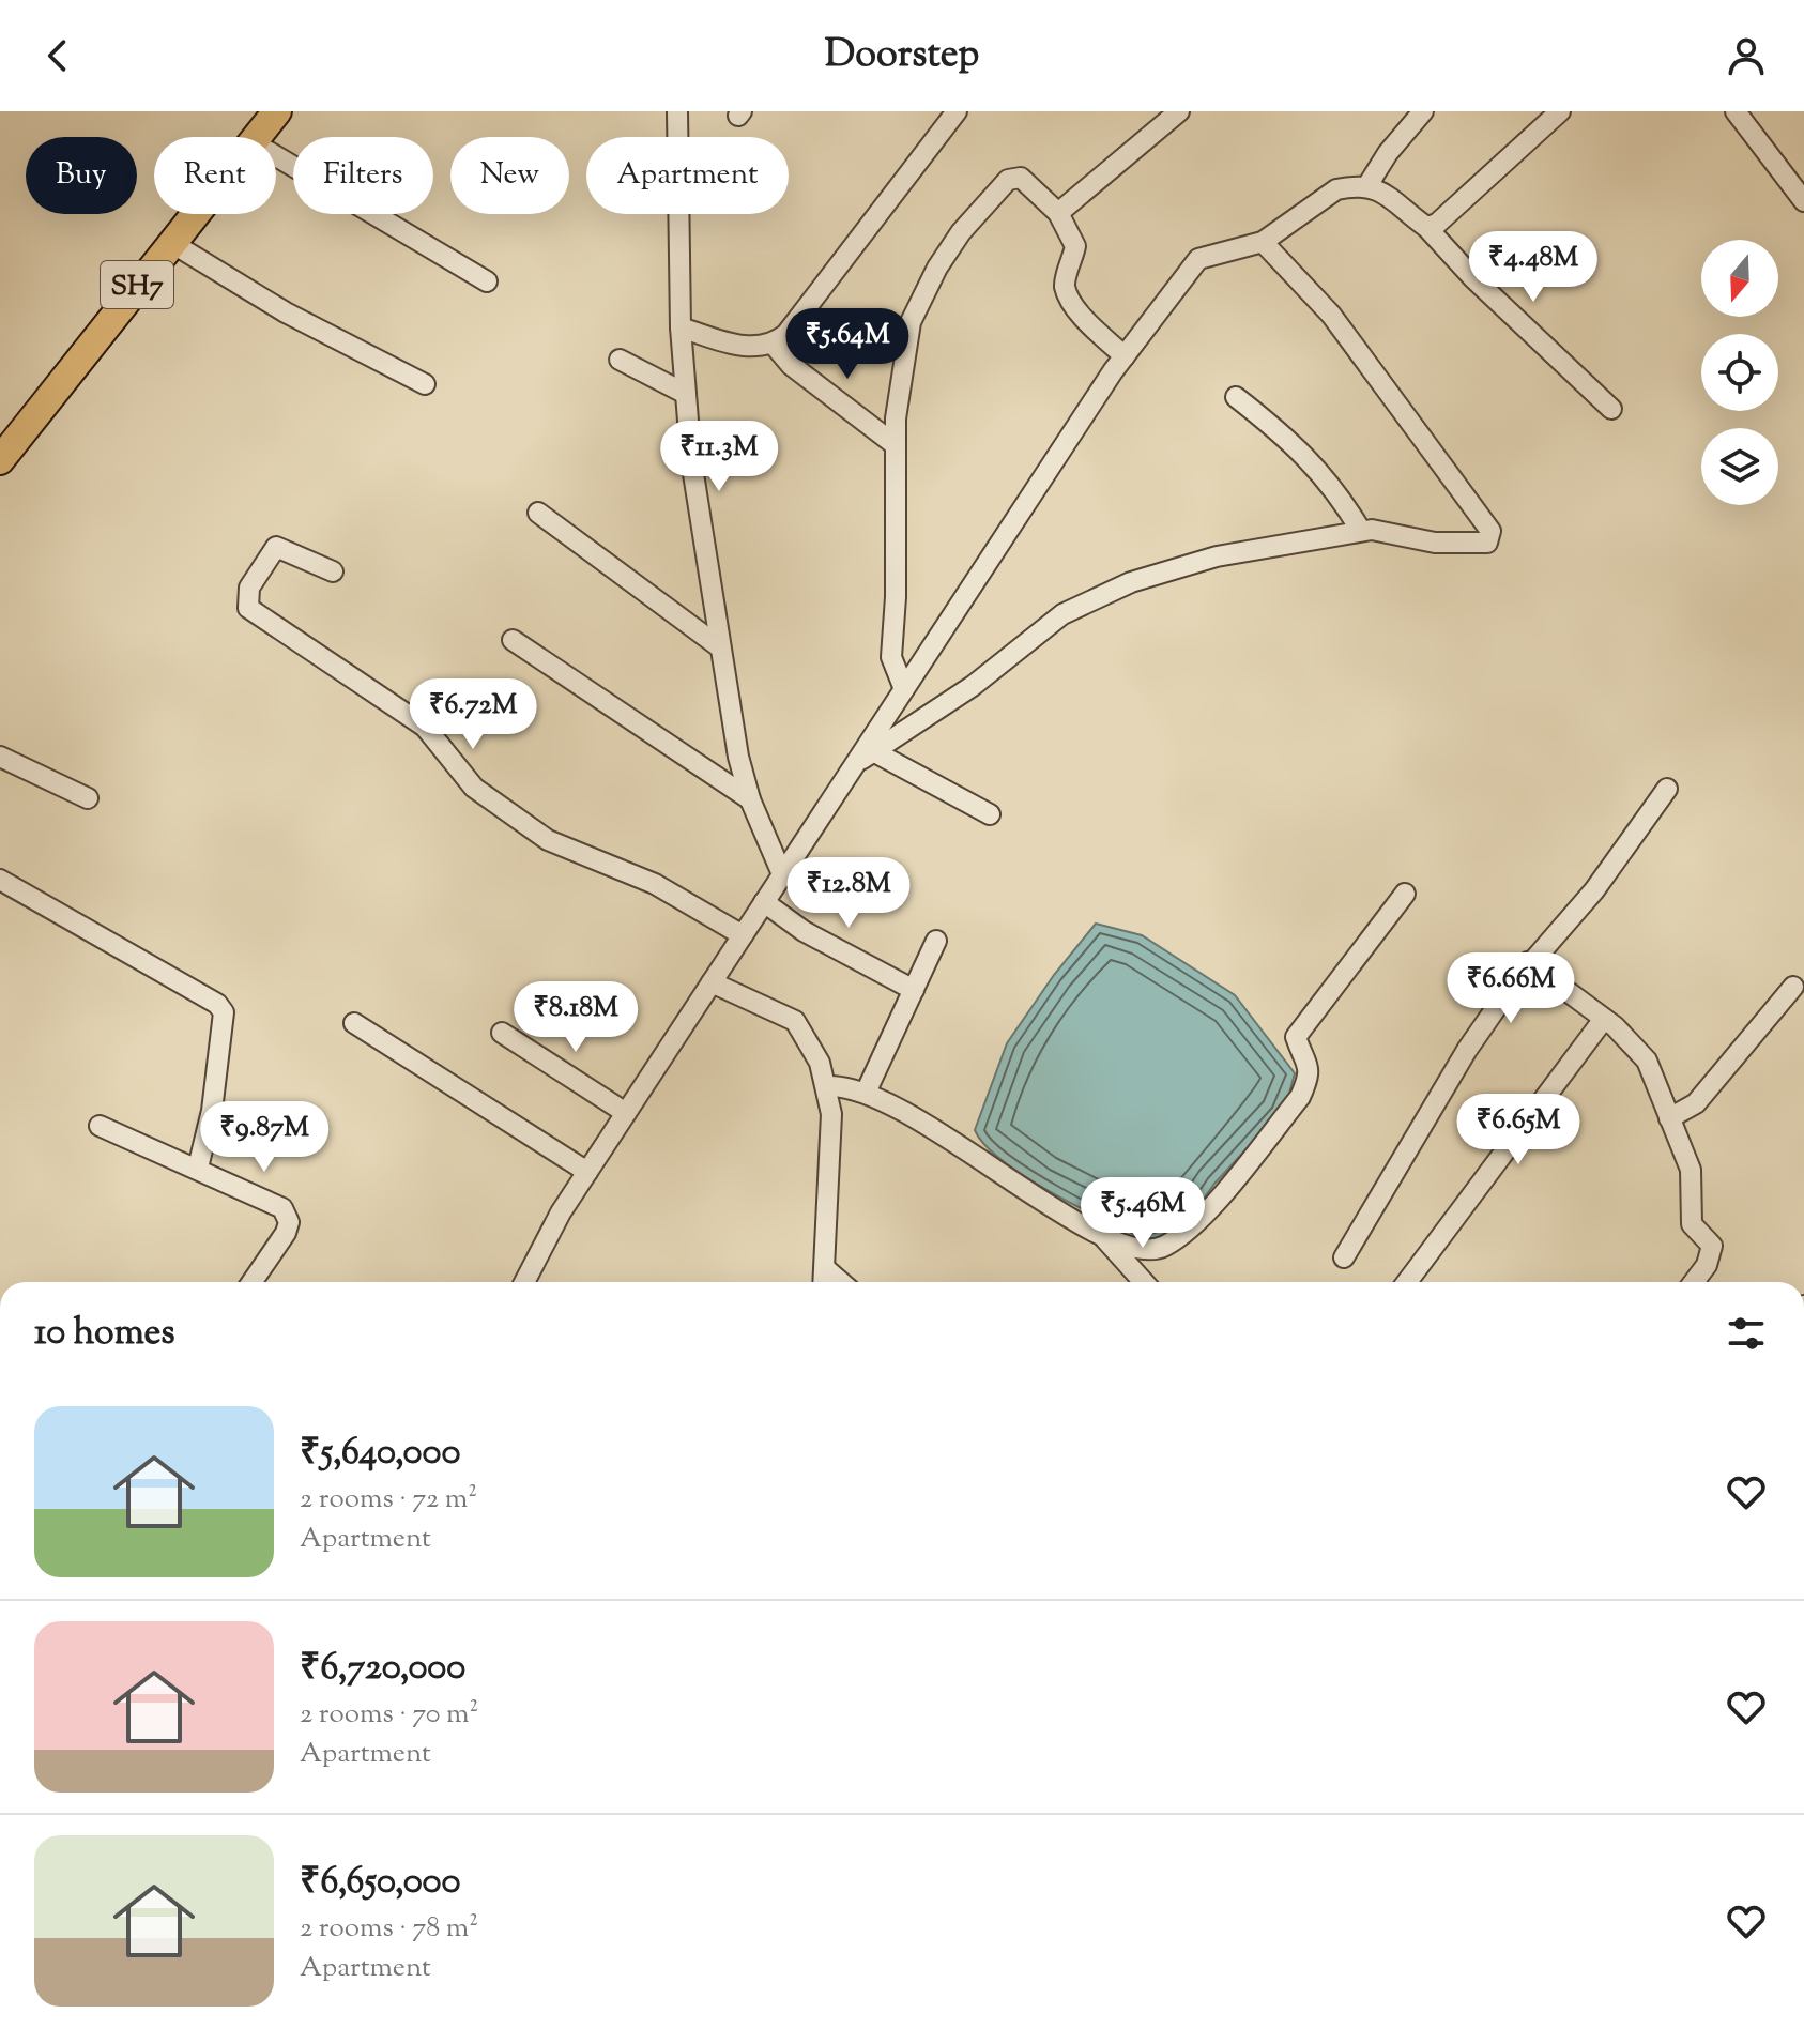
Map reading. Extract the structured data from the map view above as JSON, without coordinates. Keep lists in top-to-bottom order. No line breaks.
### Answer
{"streets":{"main road":["SH7"]},"north":"bottom","page":{"header":"Doorstep","chip":["Buy","Rent","Filters","New","Apartment"],"price":["₹4.48M","₹5.64M","₹11.3M","₹6.72M","₹12.8M","₹6.66M","₹8.18M","₹6.65M","₹9.87M","₹5.46M"],"heading":"10 homes","list":[{"name":"₹5,640,000","note":"2 rooms · 72 m² · Apartment"},{"name":"₹6,720,000","note":"2 rooms · 70 m² · Apartment"},{"name":"₹6,650,000","note":"2 rooms · 78 m² · Apartment"}]}}
